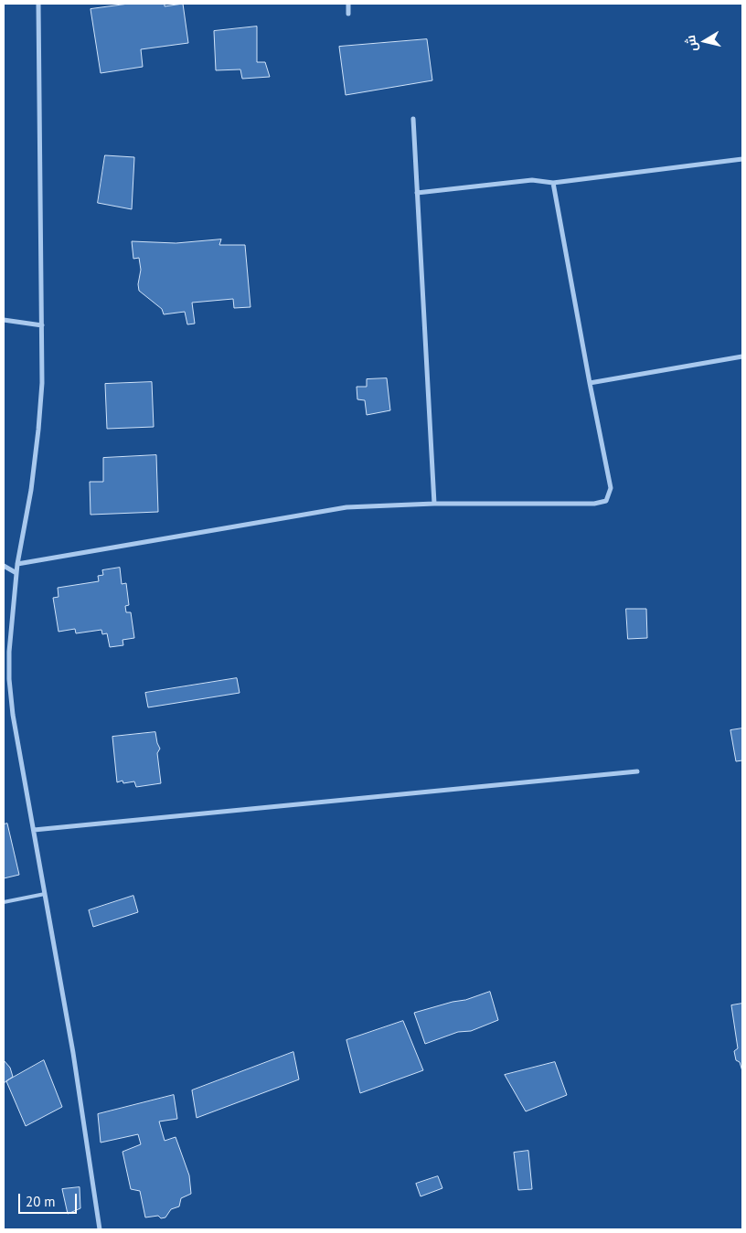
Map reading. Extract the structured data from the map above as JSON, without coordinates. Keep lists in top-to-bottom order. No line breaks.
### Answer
{"scale_bar":"20 m","north":"left"}
